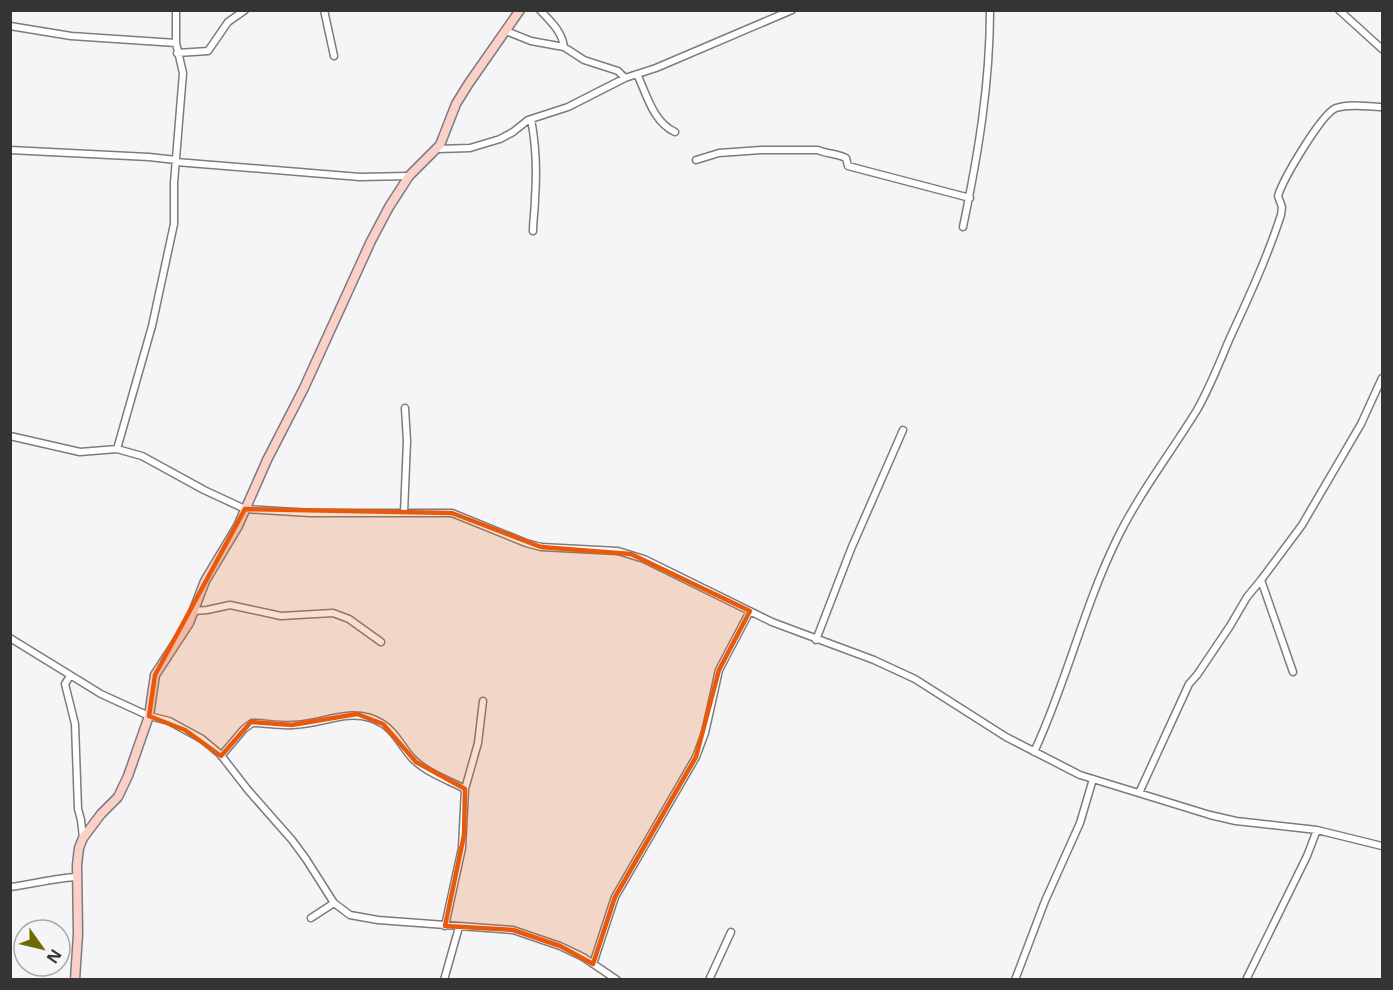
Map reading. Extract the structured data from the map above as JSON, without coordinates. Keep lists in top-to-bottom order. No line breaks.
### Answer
{"north":"bottom right"}
